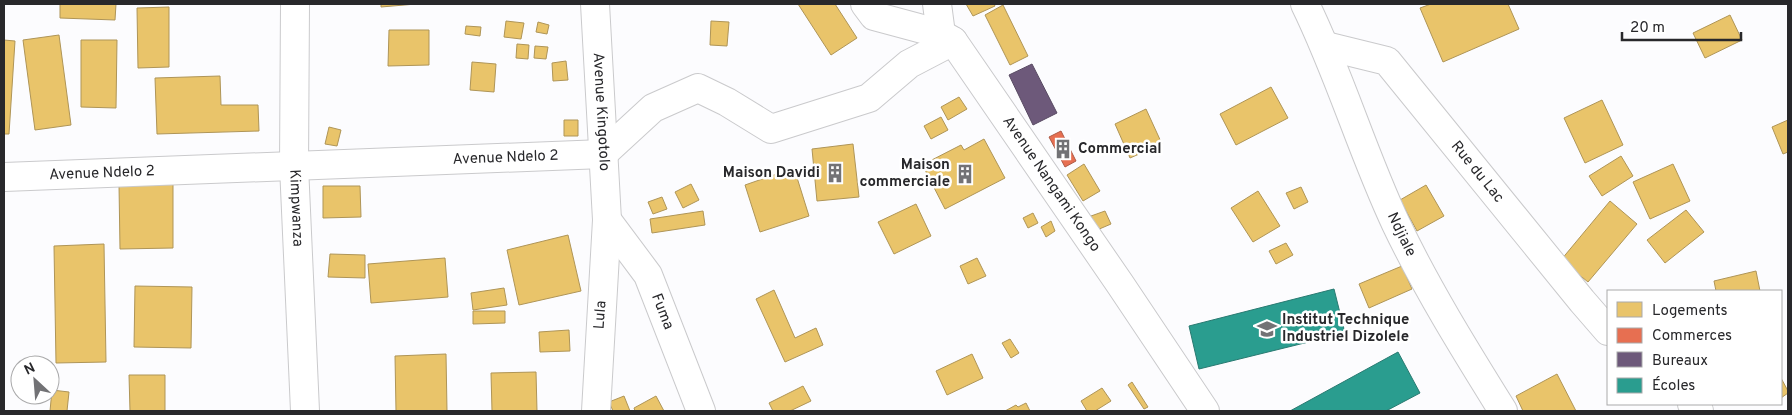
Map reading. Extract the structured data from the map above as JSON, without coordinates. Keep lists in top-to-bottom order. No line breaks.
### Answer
{"streets":{"street":["Avenue Kingotolo","Avenue Ndelo 2","Rue du Lac","Avenue Nangami Kongo","Kimpwanza","Ndjiale","Fuma","Lula"]},"crossings":[["Avenue Kingotolo","Avenue Ndelo 2"],["Avenue Kingotolo","Fuma"],["Avenue Kingotolo","Lula"],["Avenue Ndelo 2","Kimpwanza"],["Rue du Lac","Ndjiale"],["Fuma","Lula"]],"places":{"building":["Commercial","Maison Davidi","Maison commerciale"],"school or university":["Institut Technique Industriel Dizolele"]},"legend":["Logements","Commerces","Bureaux","Écoles"],"scale_bar":"20 m","north":"top left"}
